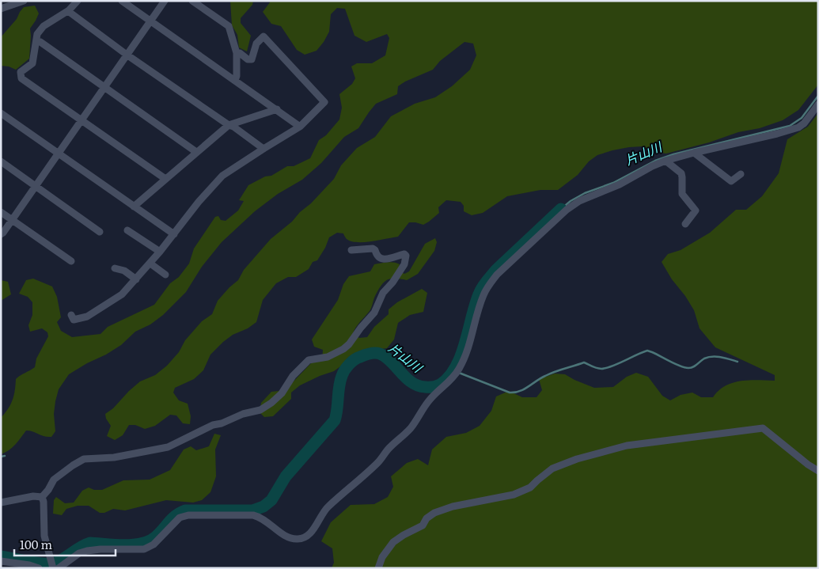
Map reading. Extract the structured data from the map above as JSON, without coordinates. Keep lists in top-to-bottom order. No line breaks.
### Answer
{"water":["片山川"],"scale_bar":"100 m"}
